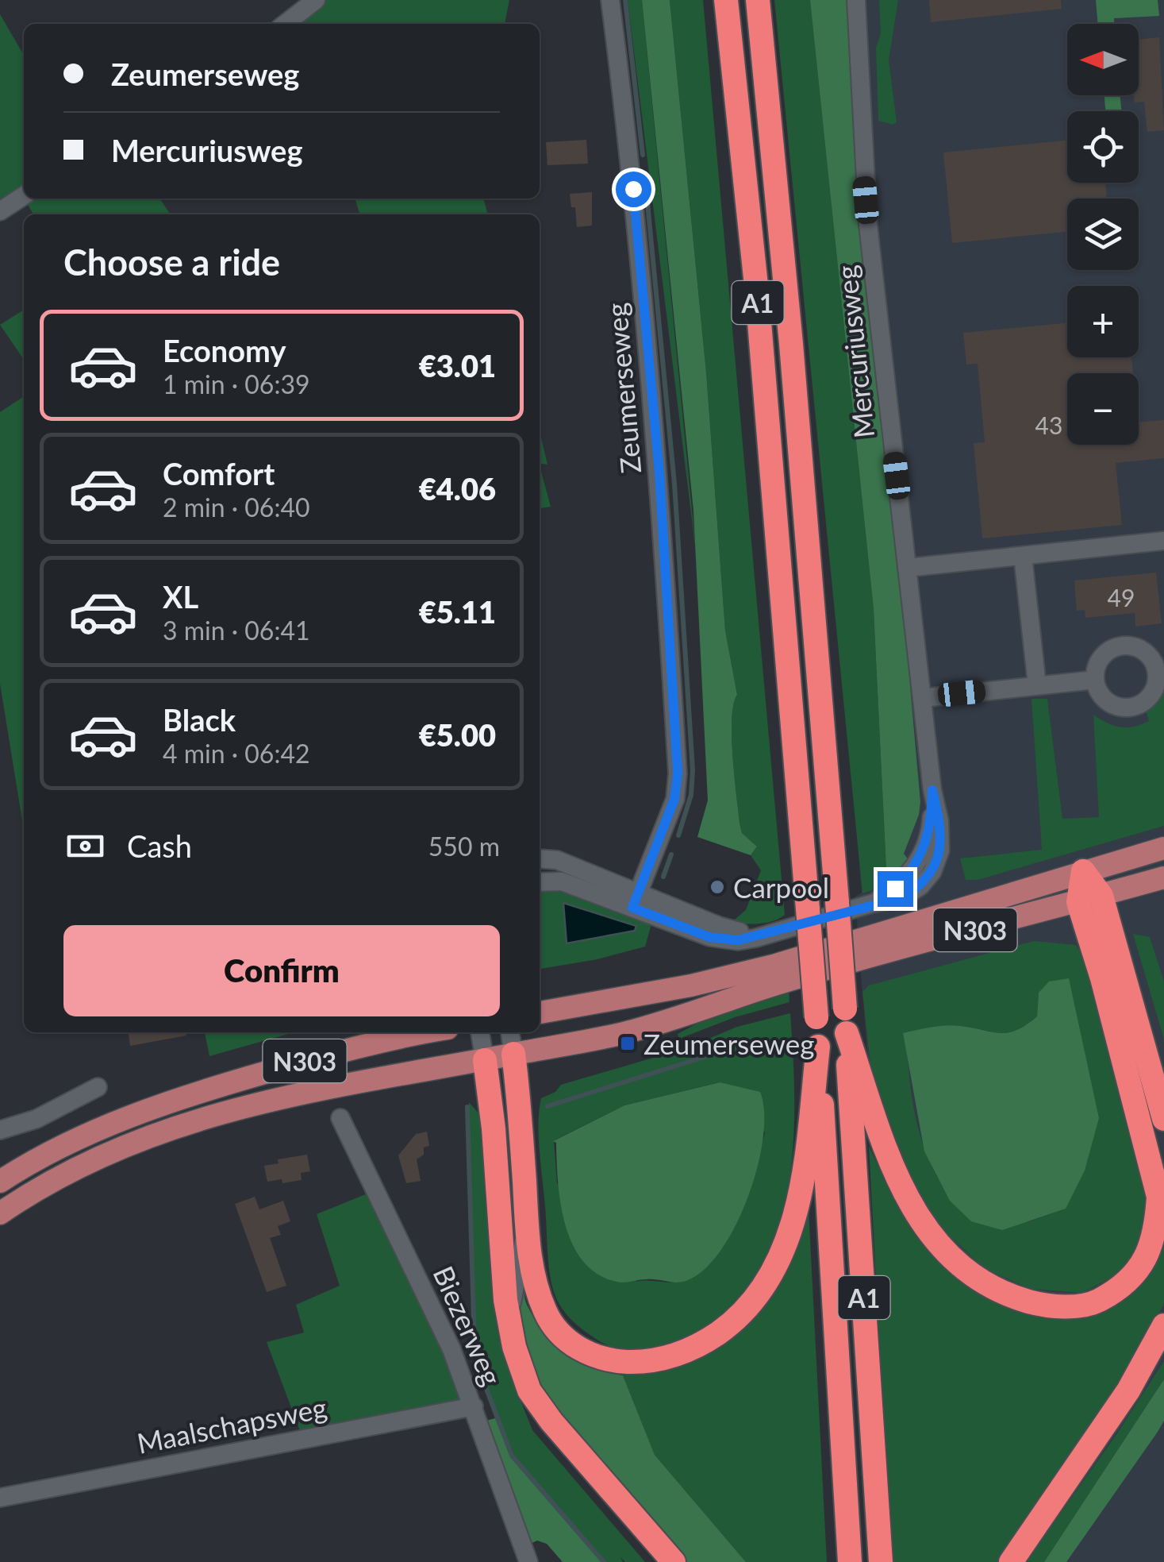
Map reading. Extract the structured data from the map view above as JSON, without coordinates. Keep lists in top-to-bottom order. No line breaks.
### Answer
{"streets":{"highway":["A1"],"main road":["N303"],"street":["Mercuriusweg","Zeumerseweg","Biezerweg","Maalschapsweg"]},"crossings":[["A1","N303"],["Mercuriusweg","Zeumerseweg"],["Biezerweg","Maalschapsweg"]],"places":{"other":["Carpool"],"transit":["Zeumerseweg"]},"house_numbers":["43","49"],"north":"left","page":{"map_buttons":["+","−"],"banner":["Zeumerseweg","Mercuriusweg"],"heading":"Choose a ride","list":[{"name":"Economy","note":"1 min · 06:39","value":"€3.01"},{"name":"Comfort","note":"2 min · 06:40","value":"€4.06"},{"name":"XL","note":"3 min · 06:41","value":"€5.11"},{"name":"Black","note":"4 min · 06:42","value":"€5.00"}],"pay":["Cash","550 m"],"buttons":"Confirm"}}
